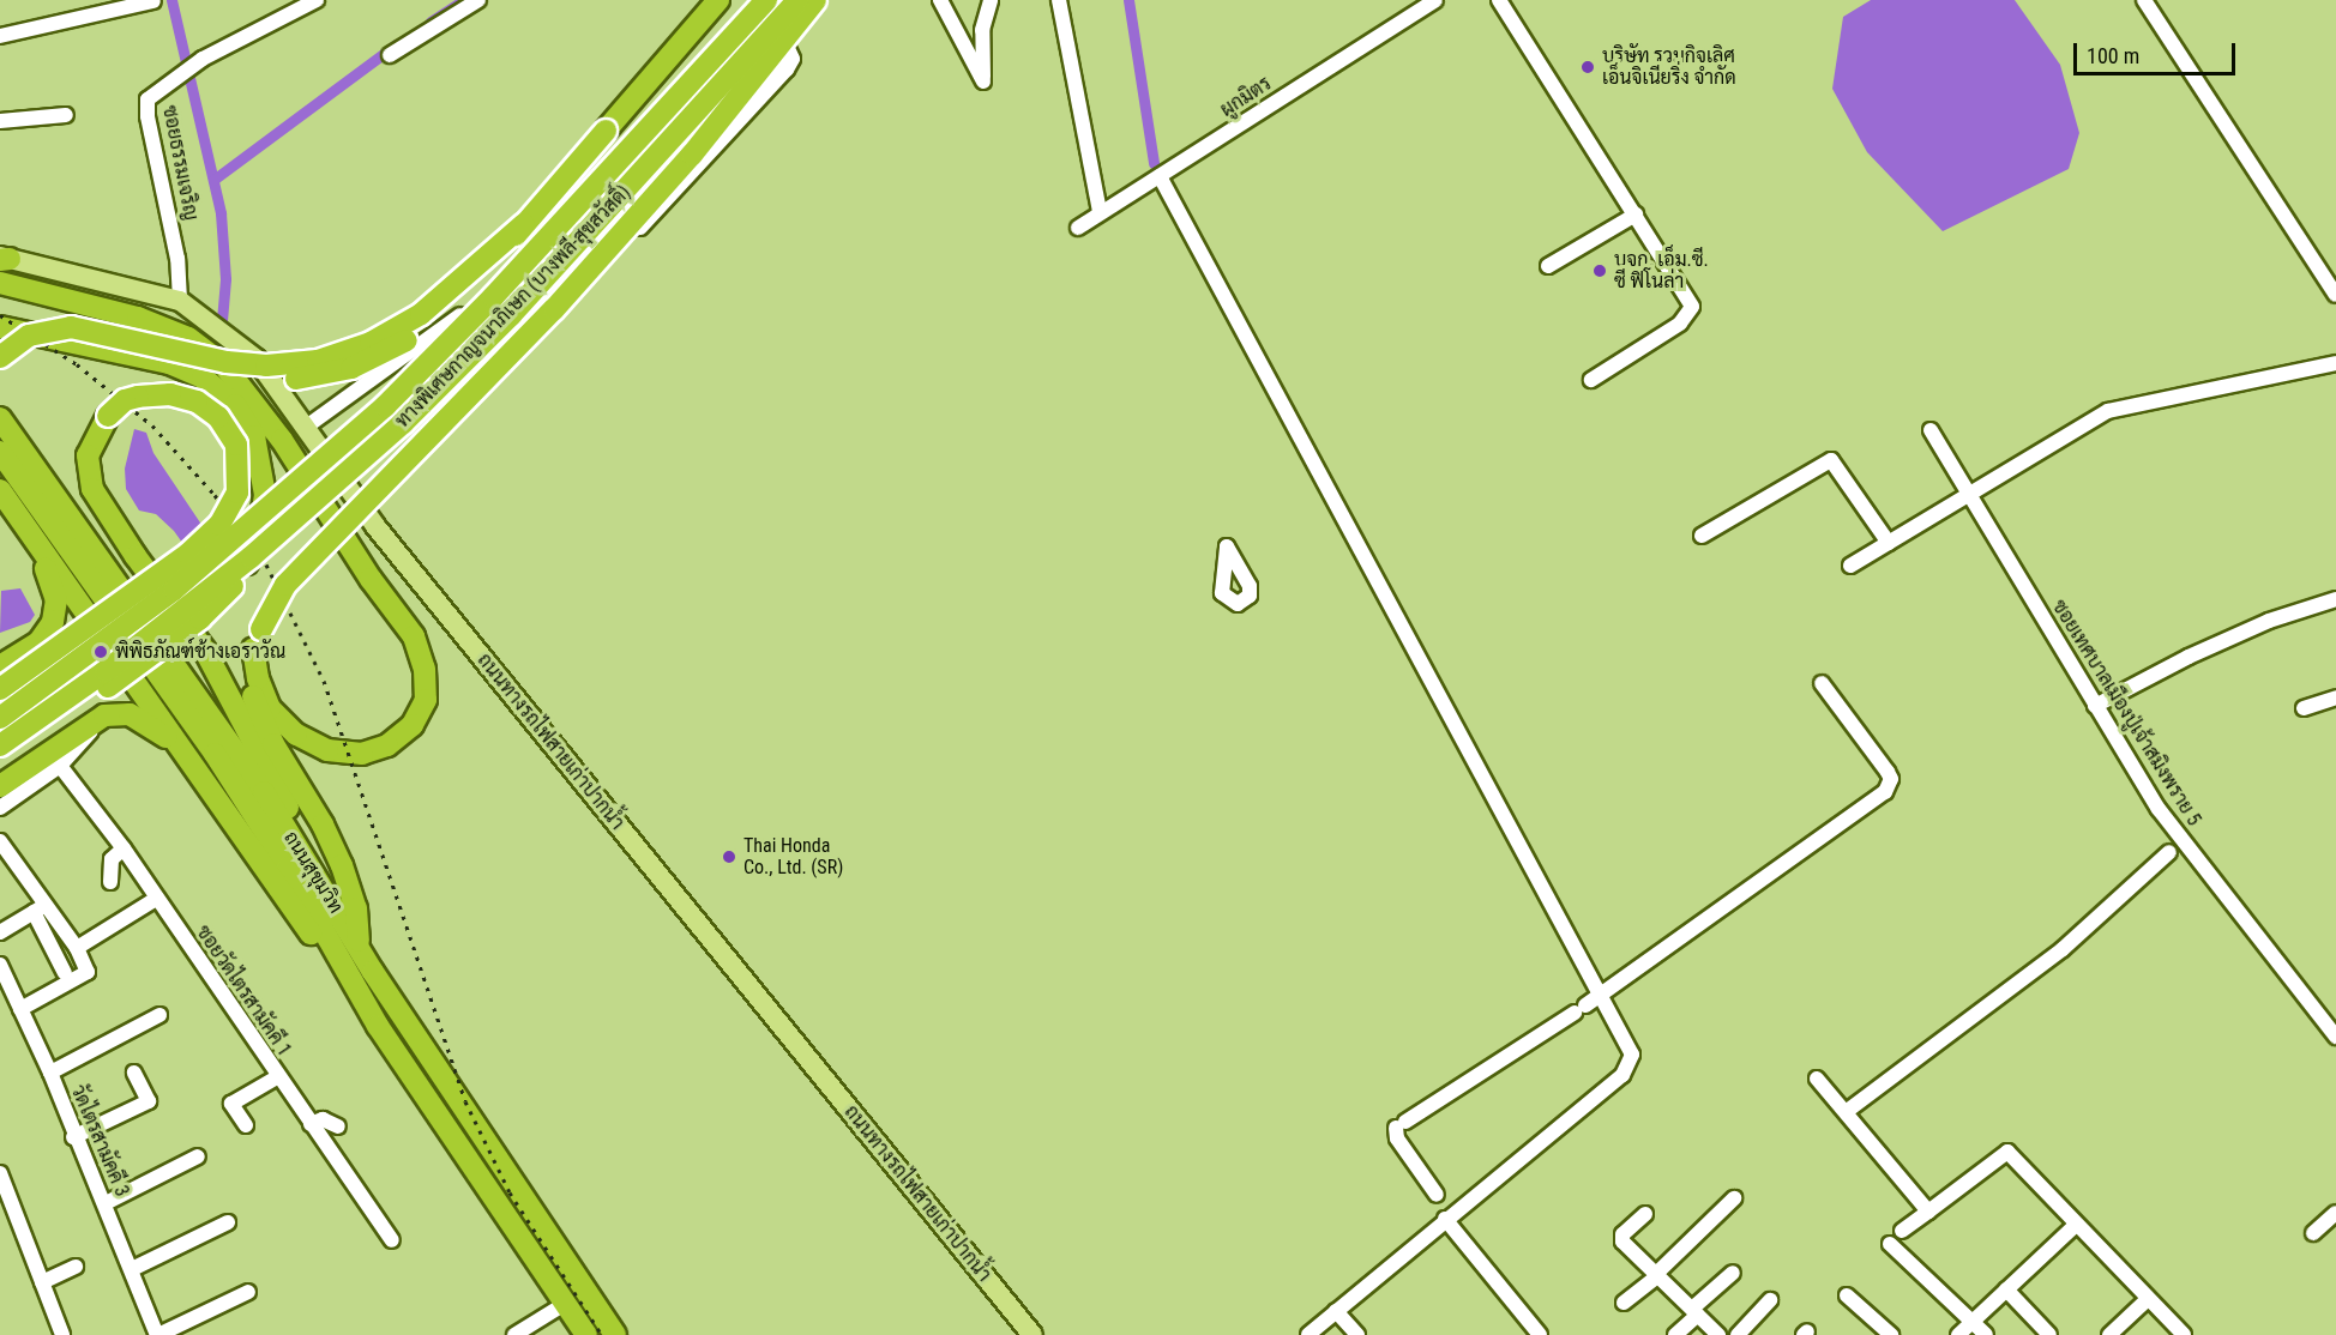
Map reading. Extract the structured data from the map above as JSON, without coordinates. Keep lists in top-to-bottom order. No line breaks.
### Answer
{"streets":{"highway":["ทางพิเศษกาญจนาภิเษก (บางพลี-สุขสวัสดิ์)","ถนนสุขุมวิท"],"main road":["ถนนทางรถไฟสายเก่าปากน้ำ"],"street":["ผูกมิตร","ซอยธรรมเจริญ","ซอยเทศบาลเมืองปู่เจ้าสมิงพราย 5","ซอยวัดไตรสามัคคี 1","วัดไตรสามัคคี 3"]},"crossings":[["ซอยธรรมเจริญ","ถนนทางรถไฟสายเก่าปากน้ำ"]],"places":["บริษัท รวมกิจเลิศ เอ็นจิเนียริ่ง จำกัด","บจก. เอ็ม.ซี. ซี ฟิโนล่า","พิพิธภัณฑ์ช้างเอราวัณ","Thai Honda Co., Ltd. (SR)"],"scale_bar":"100 m"}
